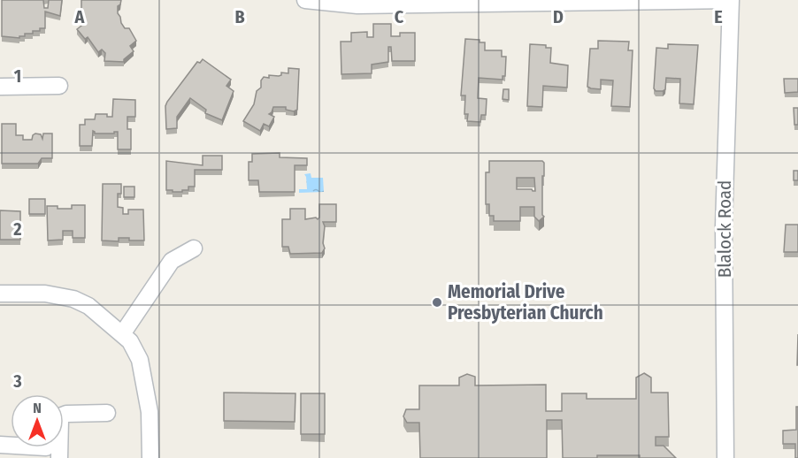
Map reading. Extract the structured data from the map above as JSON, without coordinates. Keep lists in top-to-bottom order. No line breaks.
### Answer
{"streets":{"street":["Blalock Road"]},"places":["Memorial Drive Presbyterian Church"],"north":"top","grid":{"columns":["A","B","C","D","E"],"rows":["1","2","3"]}}
